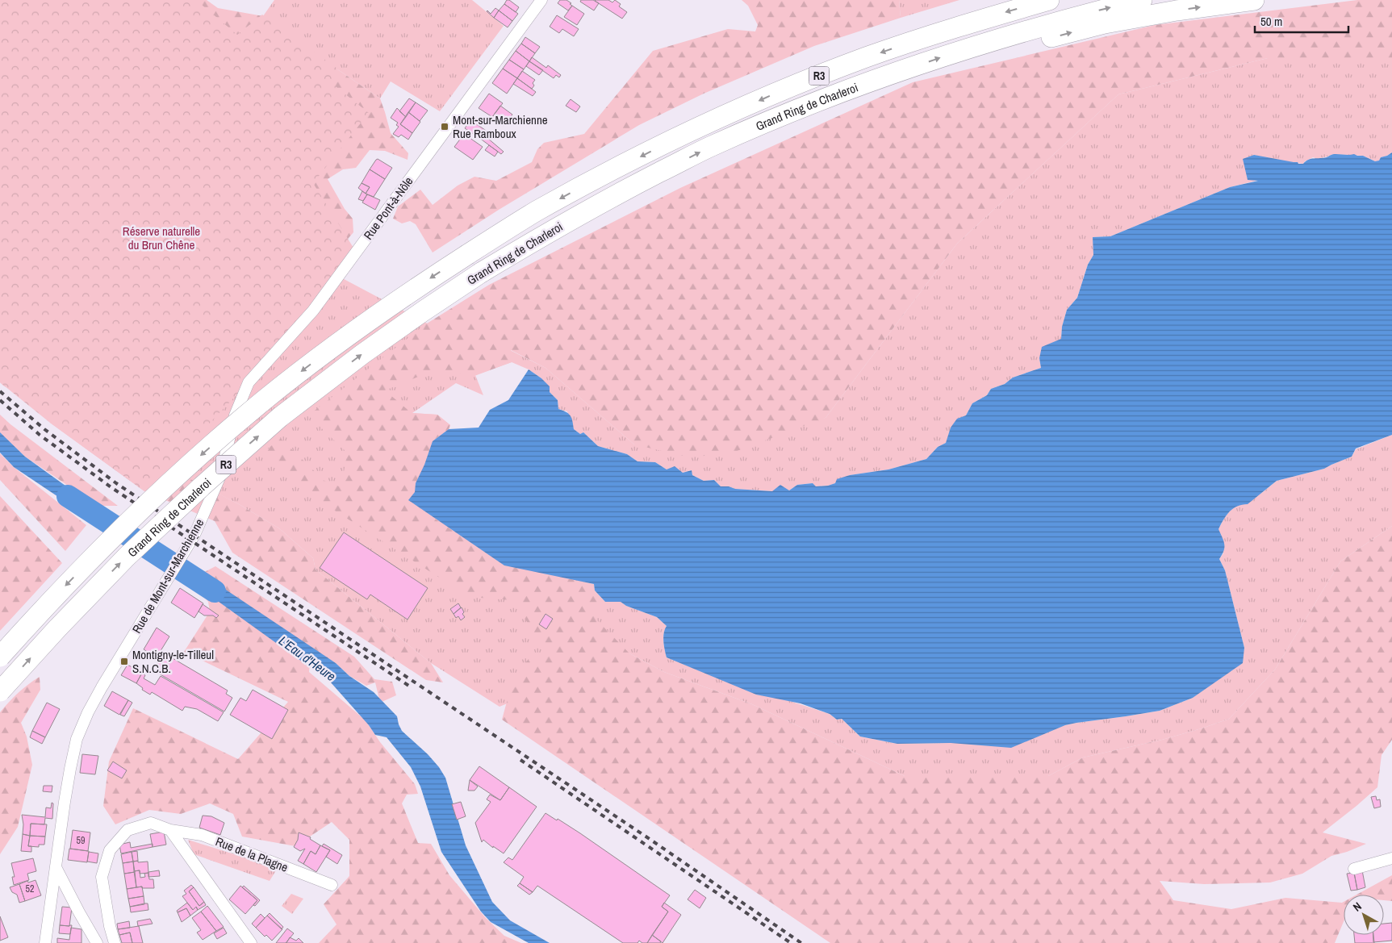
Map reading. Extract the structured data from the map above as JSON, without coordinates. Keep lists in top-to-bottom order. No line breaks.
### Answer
{"streets":{"highway":["R3","Grand Ring de Charleroi"],"street":["Rue Pont-à-Nôle","Rue de Mont-sur-Marchienne","Rue de la Plagne"]},"crossings":[["Rue Pont-à-Nôle","Rue de Mont-sur-Marchienne"]],"water":["L'Eau d'Heure"],"parks":["Réserve naturelle du Brun Chêne"],"places":{"transit":["Mont-sur-Marchienne Rue Ramboux","Montigny-le-Tilleul S.N.C.B."]},"house_numbers":["59","52"],"scale_bar":"50 m","north":"top left"}
